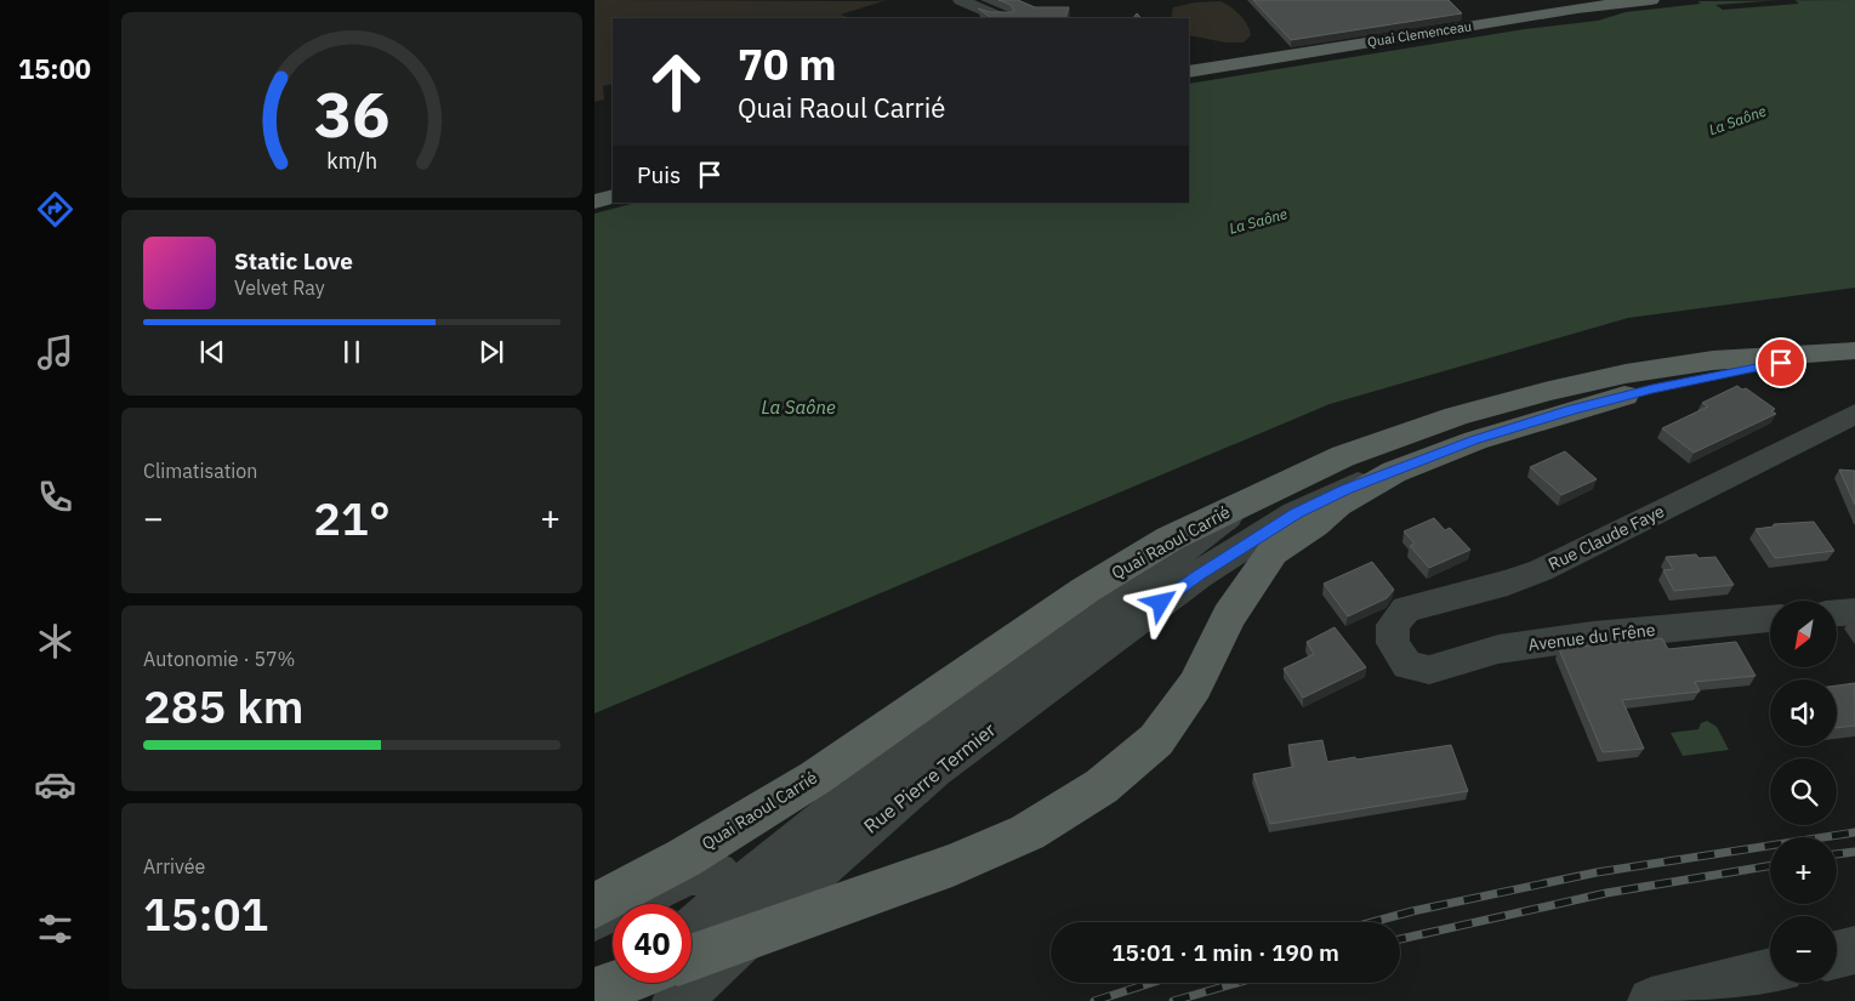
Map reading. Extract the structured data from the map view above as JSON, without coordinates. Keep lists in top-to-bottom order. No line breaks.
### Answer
{"streets":{"main road":["Quai Clemenceau","Quai Raoul Carrié"],"street":["Rue Claude Faye","Avenue du Frêne","Rue Pierre Termier"]},"crossings":[["Rue Claude Faye","Avenue du Frêne"],["Quai Raoul Carrié","Rue Pierre Termier"]],"water":["La Saône"],"north":"bottom left","page":{"tabs":"15:00","turn":["70 m","Quai Raoul Carrié"],"then":"Puis","song":["Static Love","Velvet Ray"],"tile":["Climatisation",["Autonomie · 57%","285 km"],["Arrivée","15:01"]],"heat":["−","21°","+"],"map_buttons":["+","−"],"limit":"40","trip":"15:01 · 1 min · 190 m","gauge":["36","km/h"]}}
